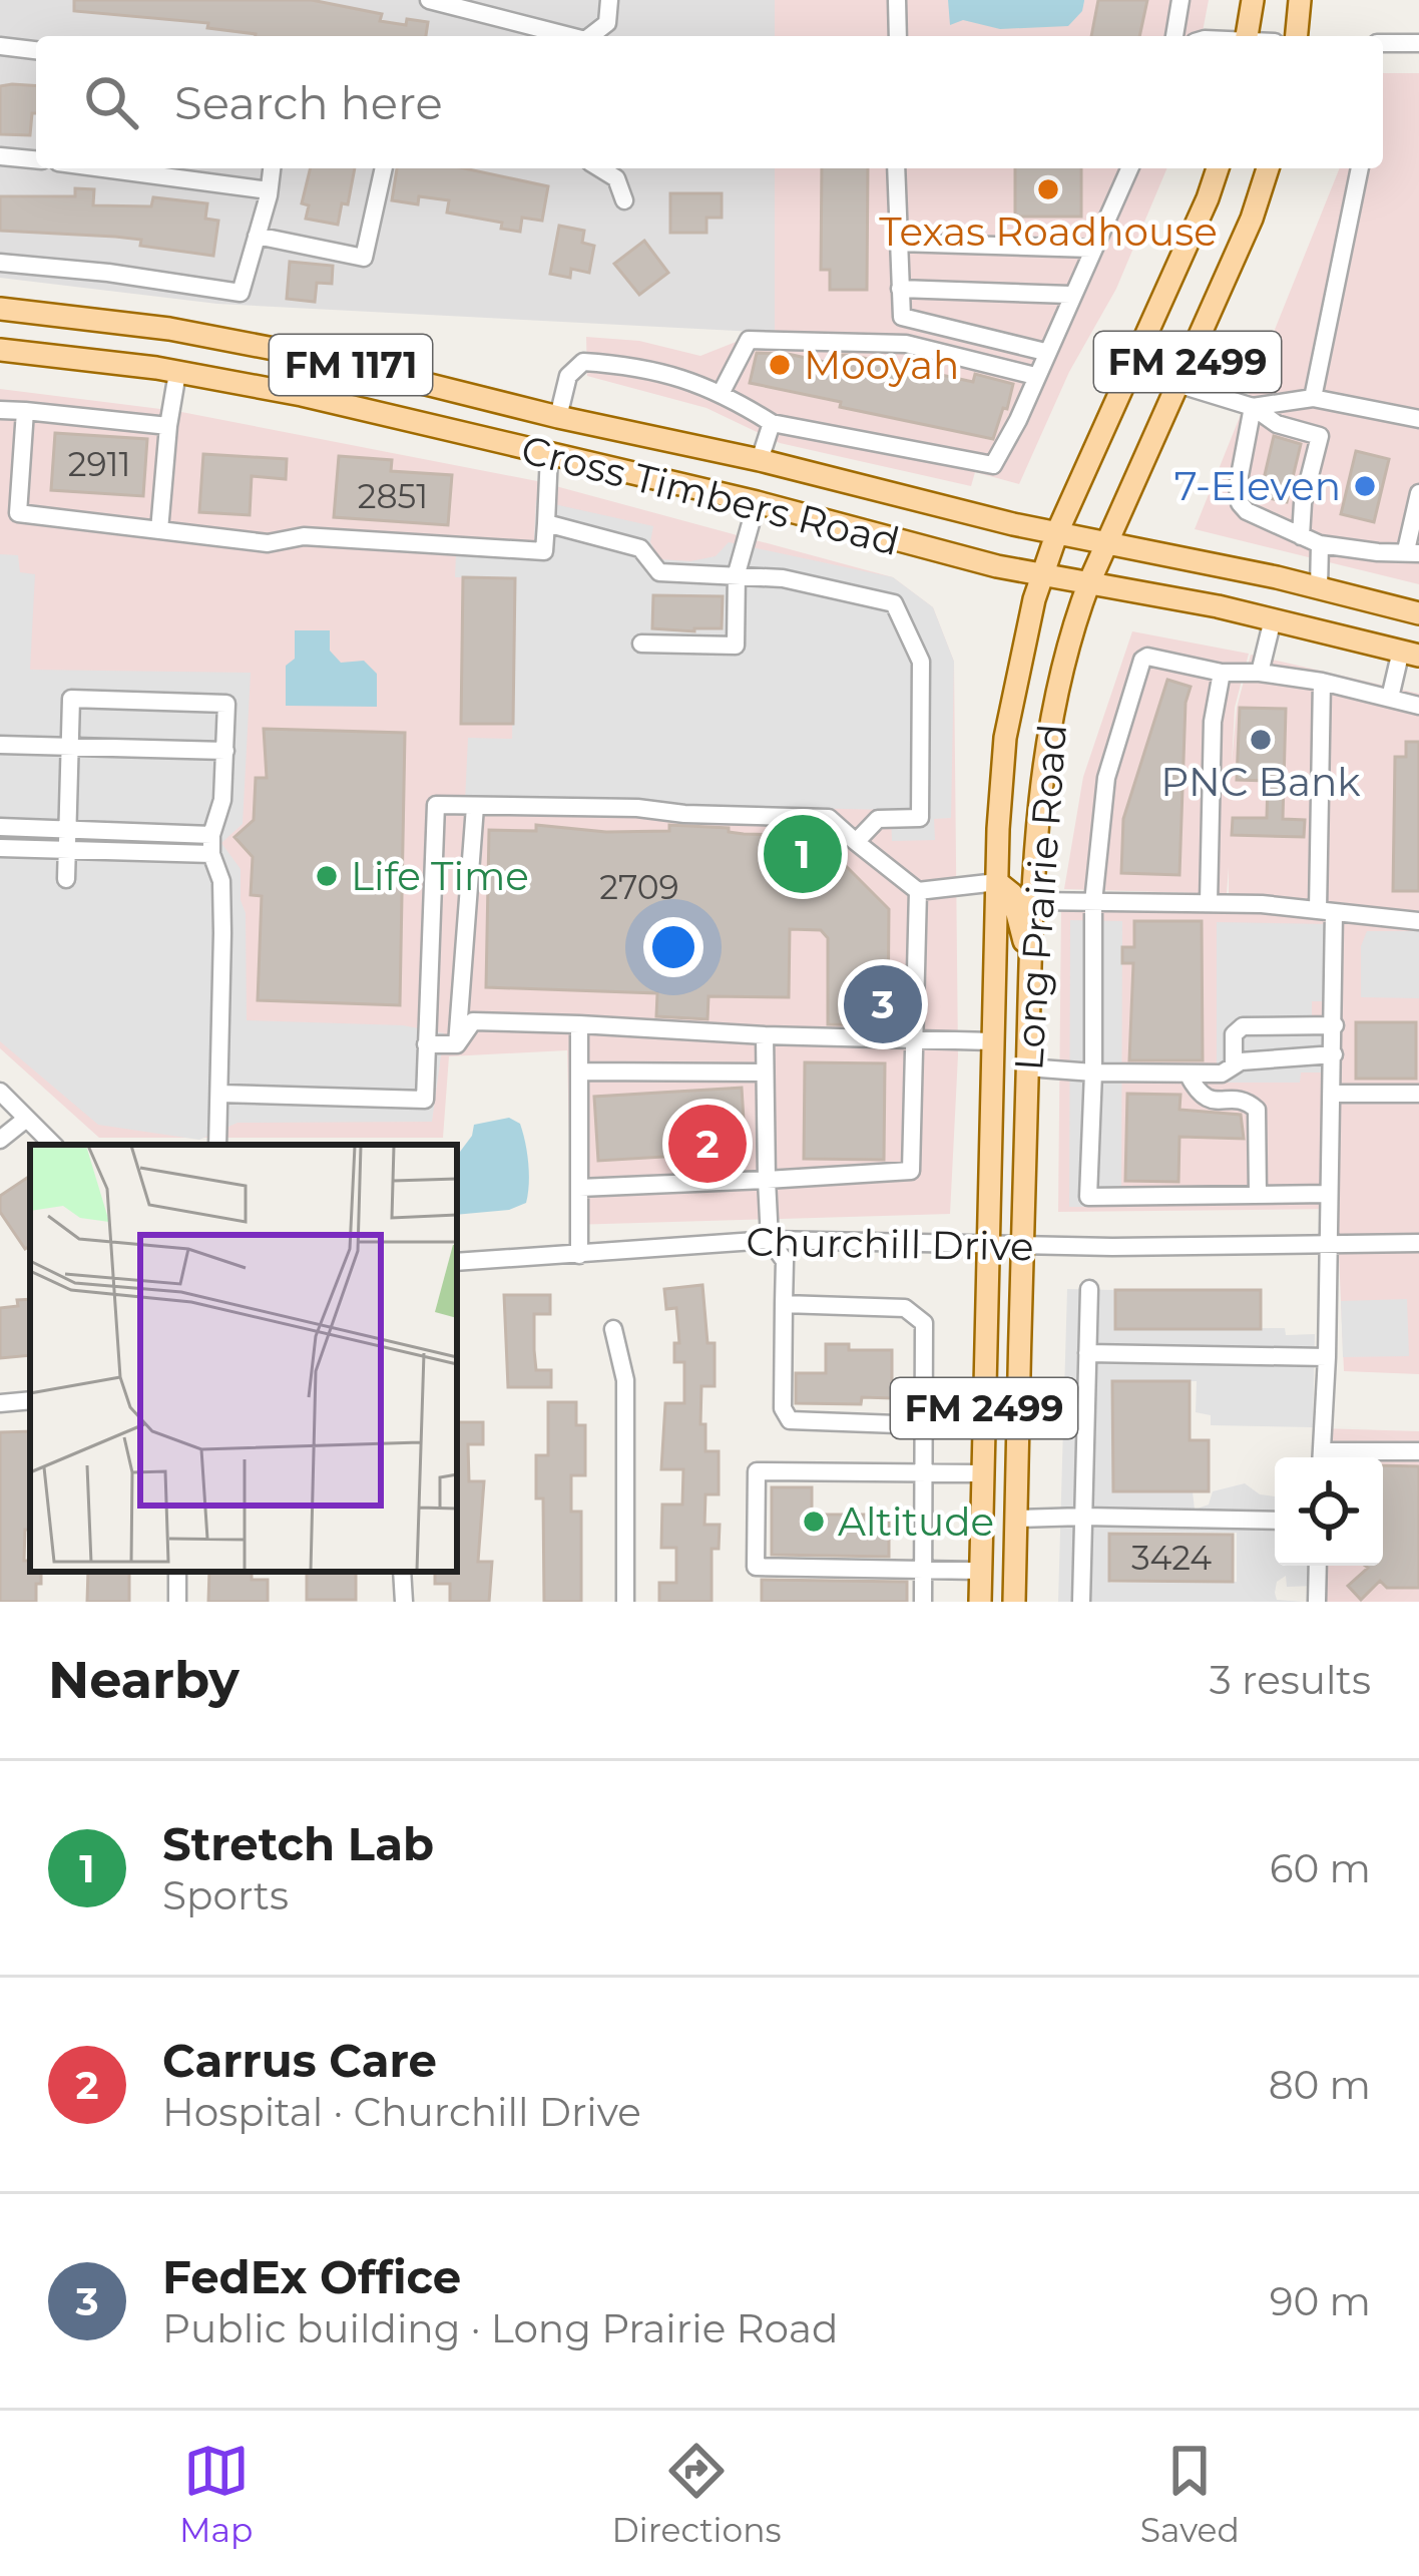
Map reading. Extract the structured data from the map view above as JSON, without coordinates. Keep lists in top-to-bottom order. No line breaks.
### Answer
{"streets":{"main road":["FM 2499","FM 1171","Cross Timbers Road","Long Prairie Road"],"street":["Churchill Drive"]},"crossings":[["Cross Timbers Road","Long Prairie Road"],["Long Prairie Road","Churchill Drive"]],"places":["Texas Roadhouse","Mooyah","7-Eleven","PNC Bank","Life Time","Altitude"],"house_numbers":["2911","2851","2709","3424"],"page":{"search":"Search here","pins":["1","3","2"],"heading":["Nearby","3 results"],"list":[{"mark":"1","name":"Stretch Lab","note":"Sports","value":"60 m"},{"mark":"2","name":"Carrus Care","note":"Hospital · Churchill Drive","value":"80 m"},{"mark":"3","name":"FedEx Office","note":"Public building · Long Prairie Road","value":"90 m"}],"nav":["Map","Directions","Saved"]}}
